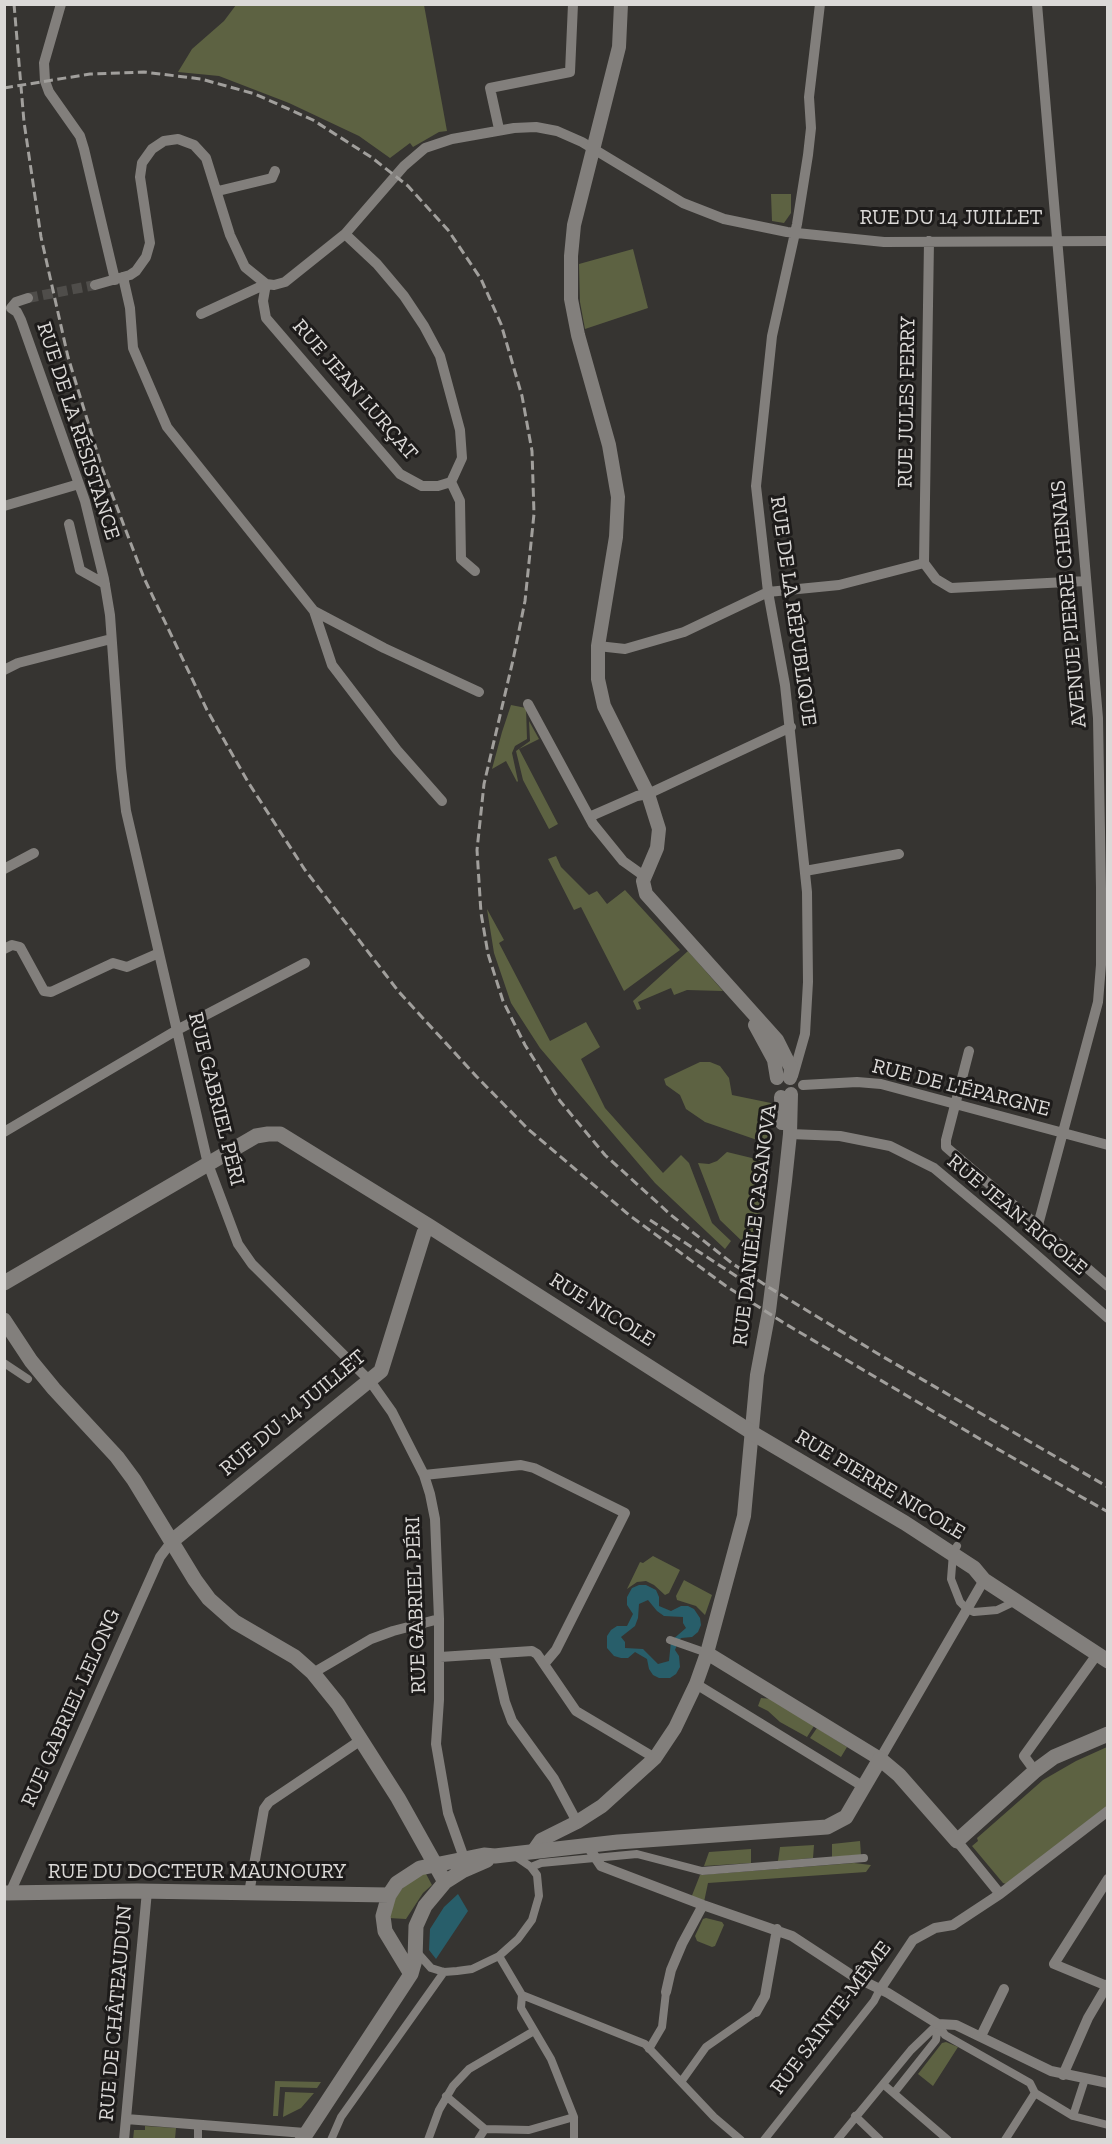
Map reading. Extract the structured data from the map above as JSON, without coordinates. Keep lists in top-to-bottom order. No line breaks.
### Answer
{"streets":{"main road":["RUE DU 14 JUILLET","RUE NICOLE","RUE PIERRE NICOLE","RUE DU DOCTEUR MAUNOURY"],"street":["RUE JEAN LURÇAT","RUE JULES FERRY","RUE DE LA RÉSISTANCE","AVENUE PIERRE CHENAIS","RUE DE LA RÉPUBLIQUE","RUE DE L'ÉPARGNE","RUE GABRIEL PÉRI","RUE JEAN-RIGOLE","RUE DANIÈLE CASANOVA","RUE GABRIEL LELONG","RUE DE CHÂTEAUDUN","RUE SAINTE-MÊME"]},"crossings":[["RUE DU 14 JUILLET","RUE JEAN LURÇAT"],["RUE DU 14 JUILLET","RUE JULES FERRY"],["RUE DU 14 JUILLET","AVENUE PIERRE CHENAIS"],["RUE DU 14 JUILLET","RUE DE LA RÉPUBLIQUE"],["RUE DU 14 JUILLET","RUE GABRIEL PÉRI"],["RUE DU 14 JUILLET","RUE NICOLE"],["RUE DU 14 JUILLET","RUE GABRIEL LELONG"],["RUE DE LA RÉSISTANCE","RUE GABRIEL PÉRI"],["AVENUE PIERRE CHENAIS","RUE DE L'ÉPARGNE"],["RUE DE LA RÉPUBLIQUE","RUE DE L'ÉPARGNE"],["RUE DE LA RÉPUBLIQUE","RUE DANIÈLE CASANOVA"],["RUE DE L'ÉPARGNE","RUE DANIÈLE CASANOVA"],["RUE GABRIEL PÉRI","RUE NICOLE"],["RUE JEAN-RIGOLE","RUE DANIÈLE CASANOVA"],["RUE DANIÈLE CASANOVA","RUE NICOLE"],["RUE DANIÈLE CASANOVA","RUE PIERRE NICOLE"],["RUE NICOLE","RUE PIERRE NICOLE"],["RUE GABRIEL LELONG","RUE DU DOCTEUR MAUNOURY"],["RUE DU DOCTEUR MAUNOURY","RUE DE CHÂTEAUDUN"]]}
